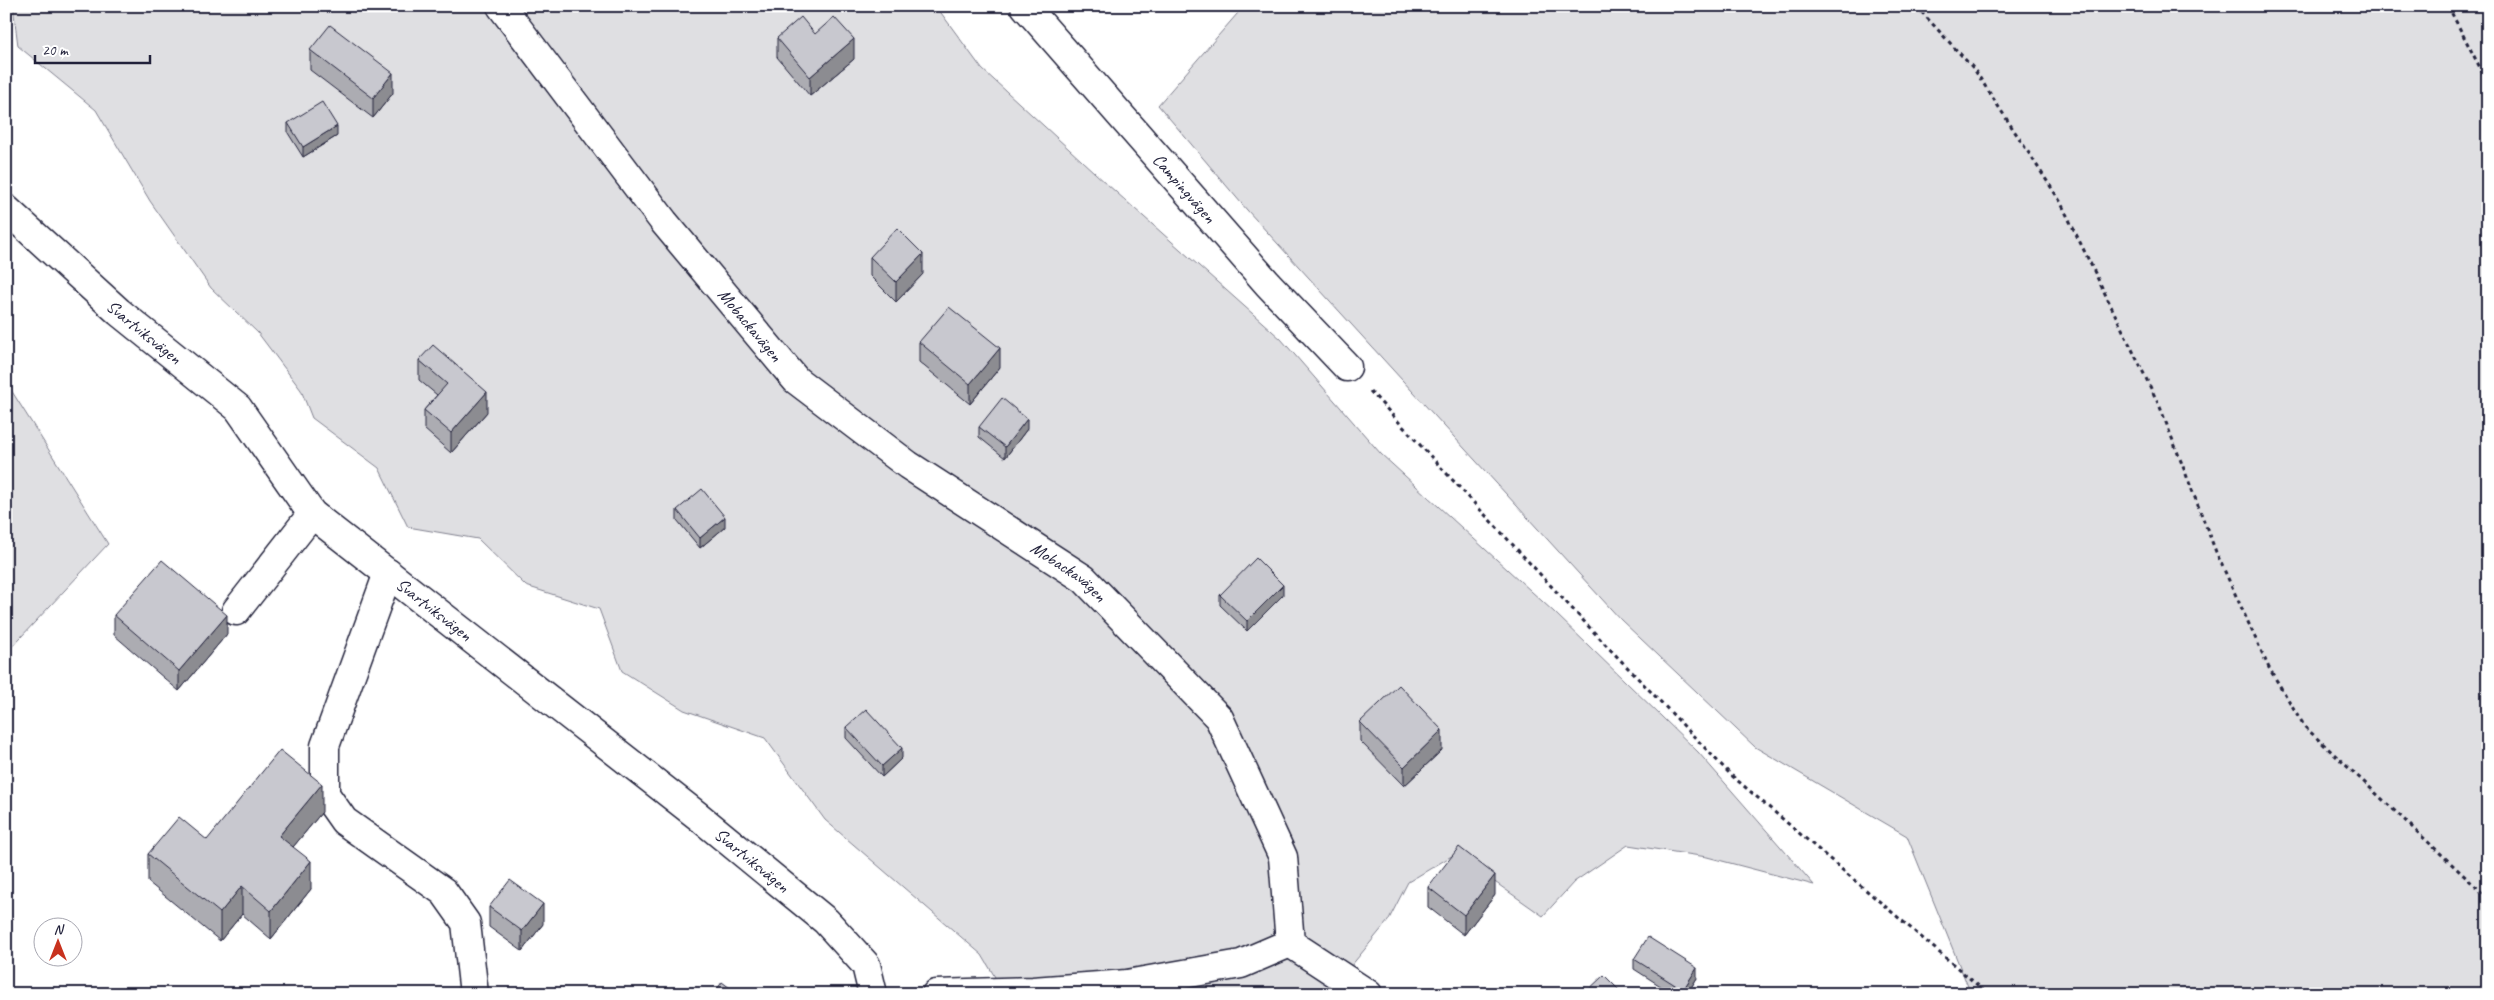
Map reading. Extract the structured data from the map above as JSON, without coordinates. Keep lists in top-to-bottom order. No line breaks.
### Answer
{"streets":{"street":["Campingvägen","Mobackavägen","Svartviksvägen"]},"scale_bar":"20 m","north":"top"}
